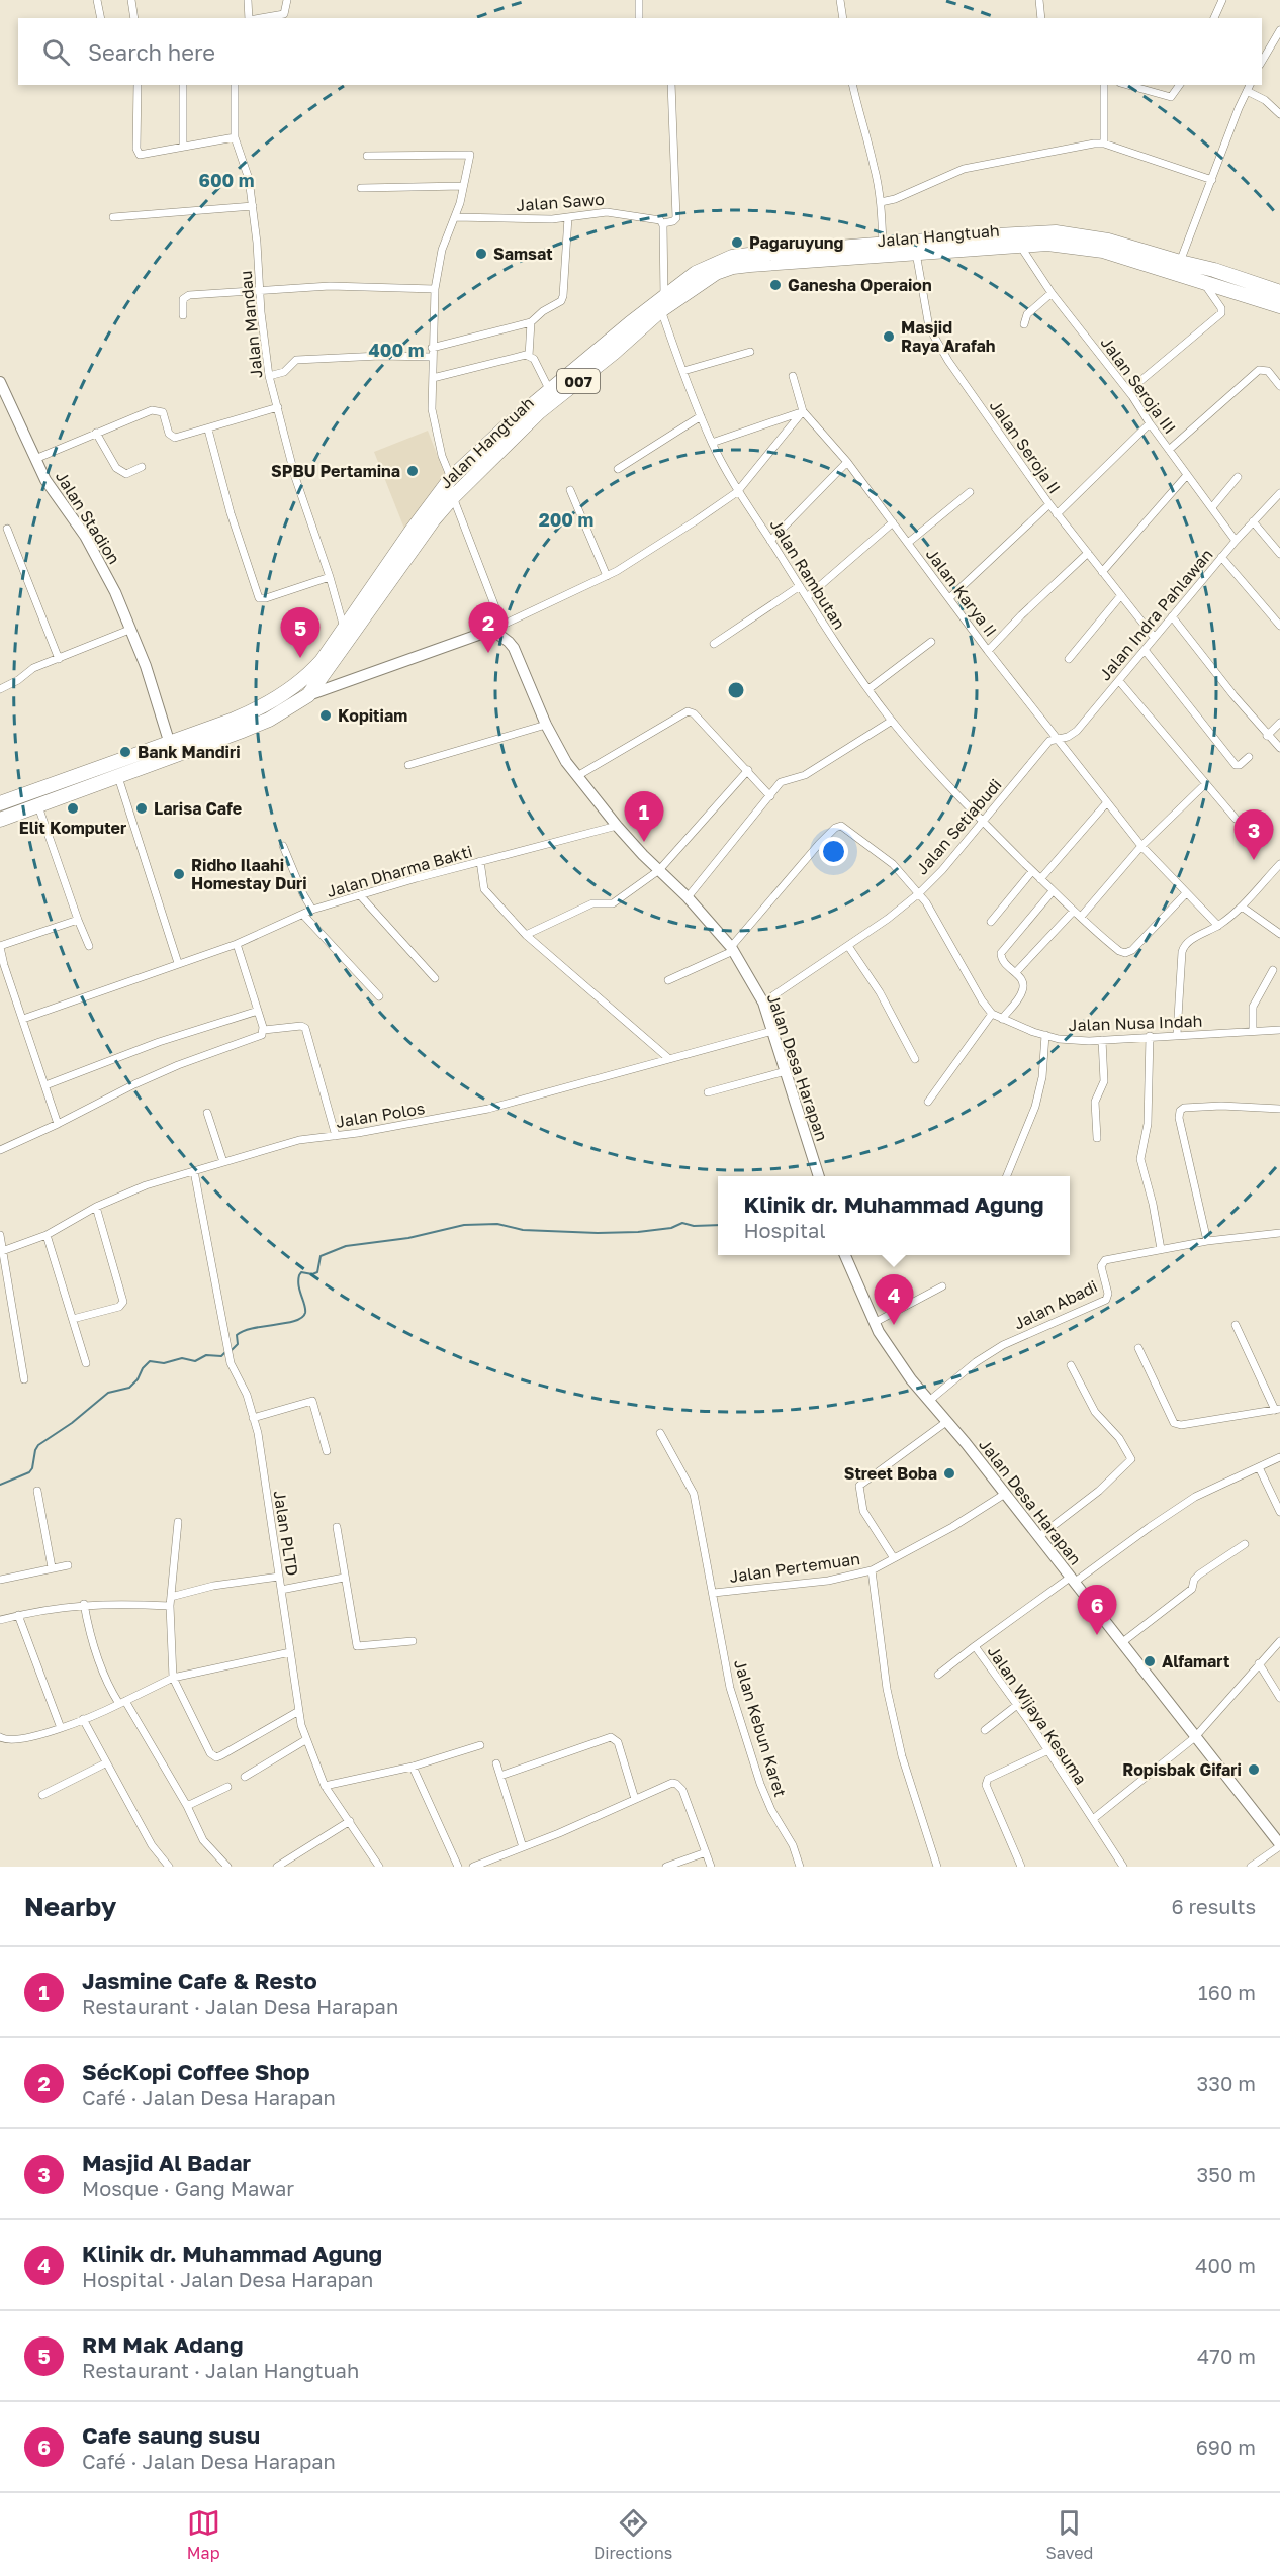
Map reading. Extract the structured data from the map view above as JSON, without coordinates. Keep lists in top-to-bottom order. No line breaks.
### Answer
{"streets":{"highway":["Jalan Hangtuah","007"],"street":["Jalan Sawo","Jalan Mandau","Jalan Seroja III","Jalan Seroja II","Jalan Stadion","Jalan Rambutan","Jalan Karya II","Jalan Indra Pahlawan","Jalan Setiabudi","Jalan Dharma Bakti","Jalan Nusa Indah","Jalan Desa Harapan","Jalan Polos","Jalan Abadi","Jalan PLTD","Jalan Pertemuan","Jalan Wijaya Kesuma","Jalan Kebun Karet"]},"crossings":[["Jalan Hangtuah","Jalan Mandau"],["Jalan Hangtuah","Jalan Seroja III"],["Jalan Hangtuah","Jalan Seroja II"],["Jalan Hangtuah","Jalan Stadion"],["Jalan Hangtuah","Jalan Rambutan"],["Jalan Seroja III","Jalan Indra Pahlawan"],["Jalan Seroja II","Jalan Indra Pahlawan"],["Jalan Rambutan","Jalan Karya II"],["Jalan Rambutan","Jalan Setiabudi"],["Jalan Karya II","Jalan Indra Pahlawan"],["Jalan Indra Pahlawan","Jalan Setiabudi"],["Jalan Setiabudi","Jalan Desa Harapan"],["Jalan Dharma Bakti","Jalan Desa Harapan"],["Jalan Desa Harapan","Jalan Polos"],["Jalan Desa Harapan","Jalan Abadi"],["Jalan Desa Harapan","Jalan Pertemuan"],["Jalan Desa Harapan","Jalan Wijaya Kesuma"],["Jalan Polos","Jalan PLTD"],["Jalan Pertemuan","Jalan Kebun Karet"]],"places":["Pagaruyung","Samsat","Ganesha Operaion","Masjid Raya Arafah","SPBU Pertamina","Kopitiam","Bank Mandiri","Elit Komputer","Larisa Cafe","Ridho Ilaahi Homestay Duri","Street Boba","Alfamart","Ropisbak Gifari"],"page":{"search":"Search here","pins":["2","5","1","3","4","6"],"popup":["Klinik dr. Muhammad Agung","Hospital"],"heading":["Nearby","6 results"],"list":[{"mark":"1","name":"Jasmine Cafe & Resto","note":"Restaurant · Jalan Desa Harapan","value":"160 m"},{"mark":"2","name":"SécKopi Coffee Shop","note":"Café · Jalan Desa Harapan","value":"330 m"},{"mark":"3","name":"Masjid Al Badar","note":"Mosque · Gang Mawar","value":"350 m"},{"mark":"4","name":"Klinik dr. Muhammad Agung","note":"Hospital · Jalan Desa Harapan","value":"400 m"},{"mark":"5","name":"RM Mak Adang","note":"Restaurant · Jalan Hangtuah","value":"470 m"},{"mark":"6","name":"Cafe saung susu","note":"Café · Jalan Desa Harapan","value":"690 m"}],"nav":["Map","Directions","Saved"]},"rings":["600 m","400 m","200 m"]}
